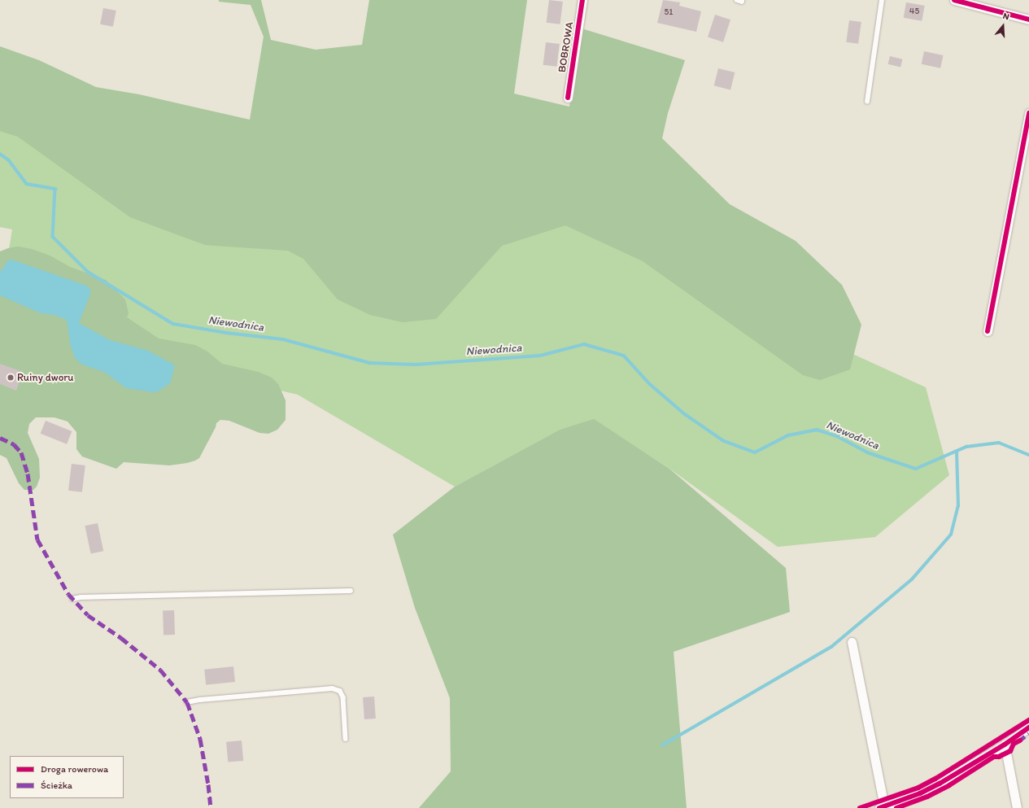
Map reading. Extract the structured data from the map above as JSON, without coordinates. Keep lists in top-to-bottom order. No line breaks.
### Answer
{"streets":{"street":["BOBROWA"]},"water":["Niewodnica"],"places":["Ruiny dworu"],"house_numbers":["45","51"],"legend":["Droga rowerowa","Ścieżka"],"north":"top"}
